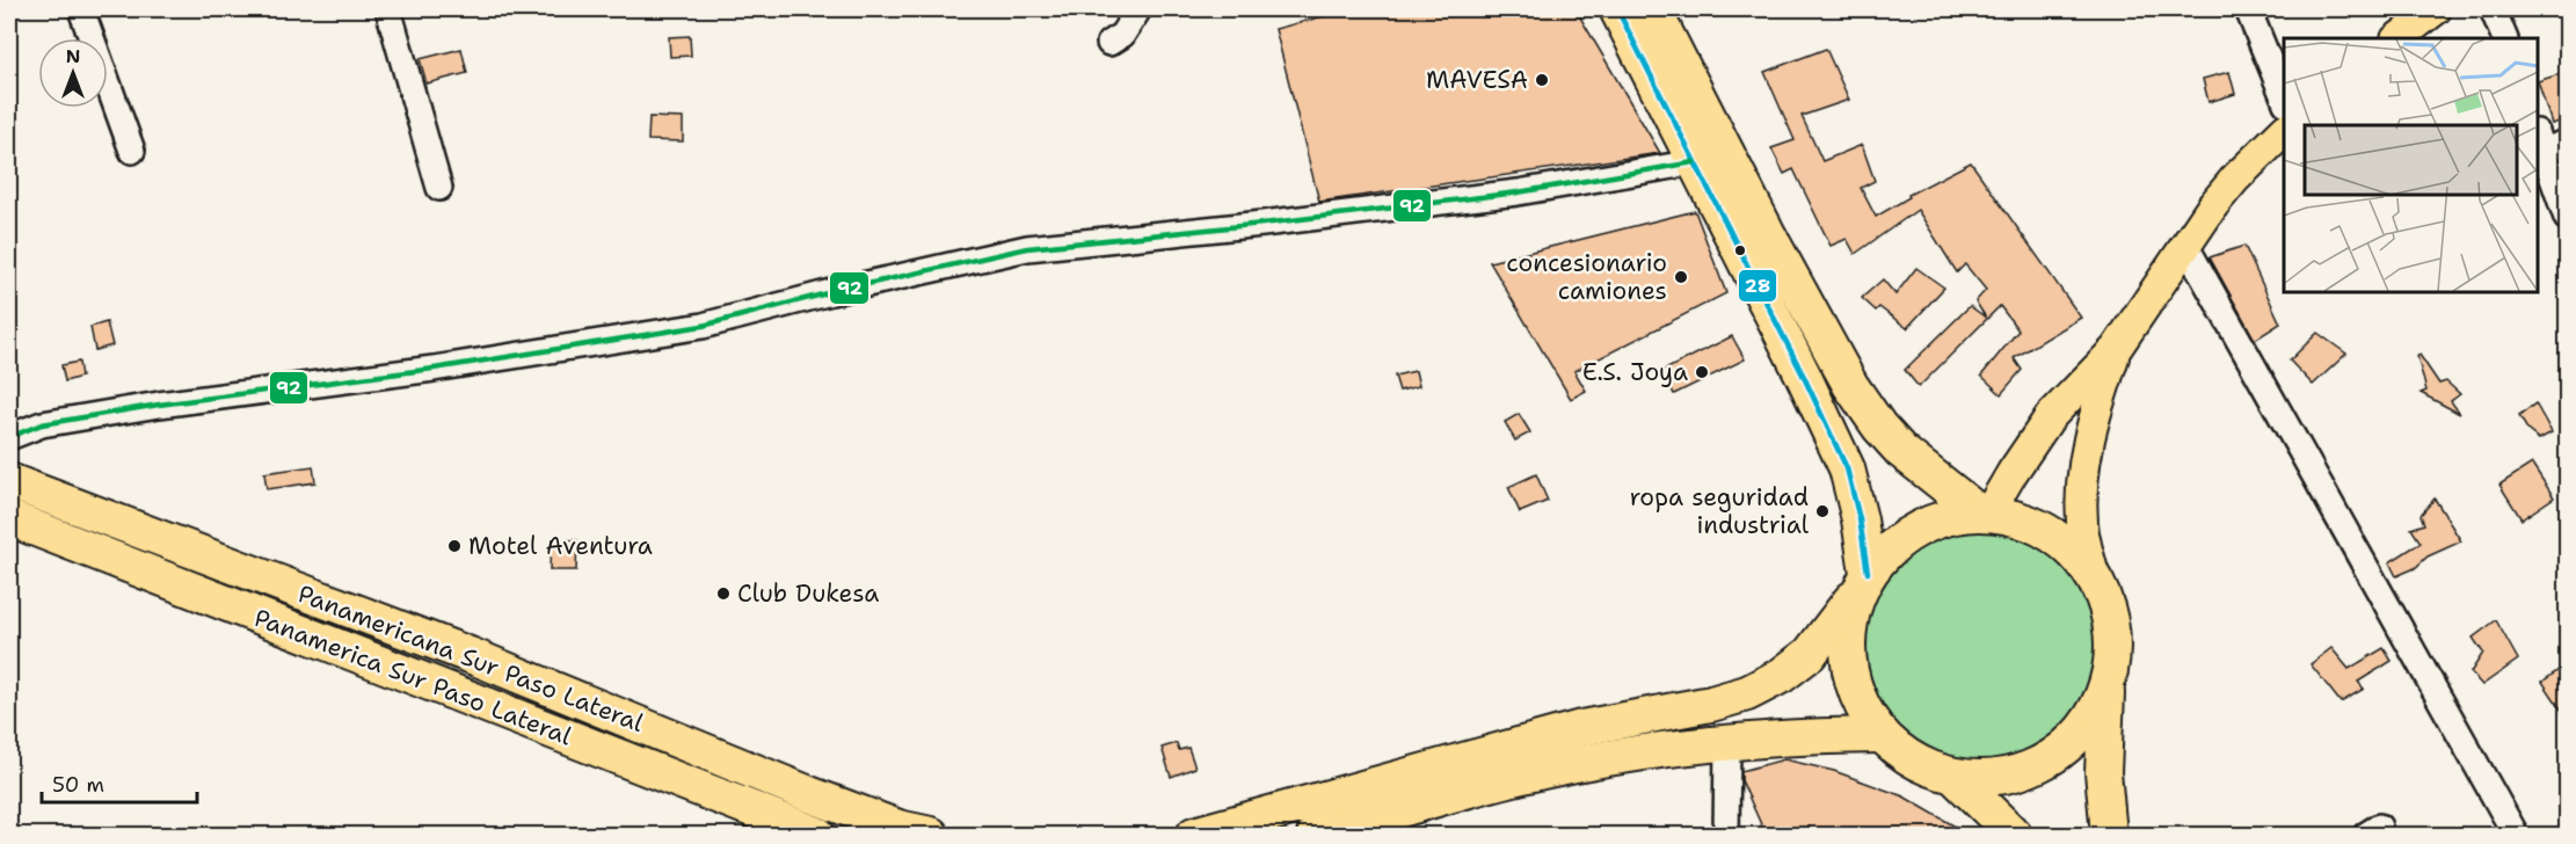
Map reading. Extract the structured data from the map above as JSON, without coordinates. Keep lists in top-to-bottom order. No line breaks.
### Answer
{"streets":{"highway":["Panamericana Sur Paso Lateral","Panamerica Sur Paso Lateral"]},"places":["MAVESA","concesionario camiones","E.S. Joya","ropa seguridad industrial","Motel Aventura","Club Dukesa"],"lines":["transit line 28","transit line 92"],"scale_bar":"50 m","north":"top"}
